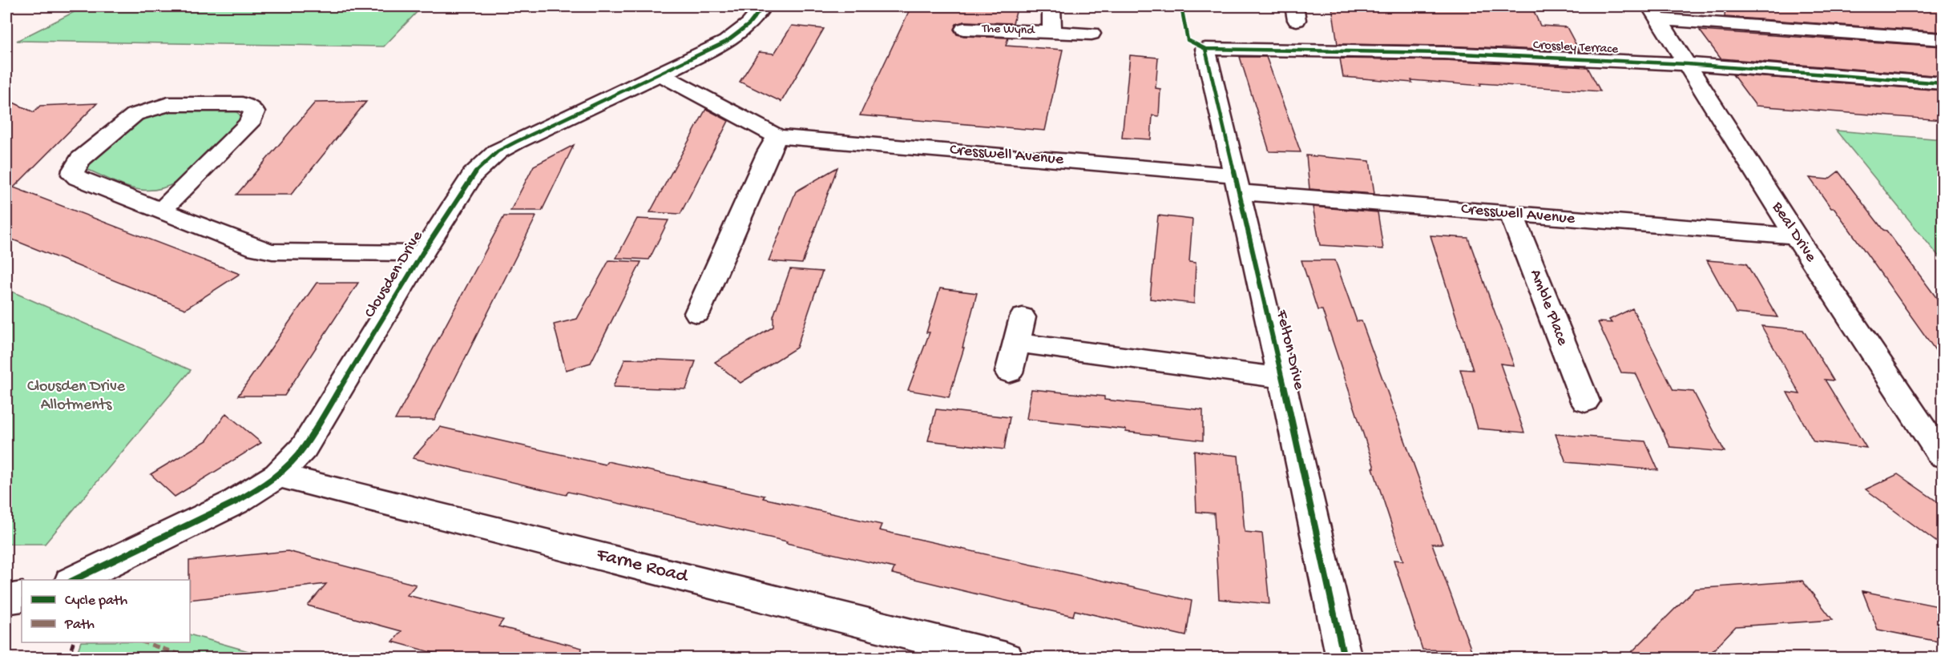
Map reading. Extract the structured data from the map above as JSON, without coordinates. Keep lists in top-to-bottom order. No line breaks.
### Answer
{"streets":{"street":["The Wynd","Crossley Terrace","Cresswell Avenue","Beal Drive","Clousden Drive","Amble Place","Felton Drive","Farne Road"]},"crossings":[["Crossley Terrace","Beal Drive"],["Crossley Terrace","Felton Drive"],["Cresswell Avenue","Beal Drive"],["Cresswell Avenue","Clousden Drive"],["Cresswell Avenue","Amble Place"],["Cresswell Avenue","Felton Drive"],["Clousden Drive","Farne Road"]],"parks":["Clousden Drive Allotments"],"legend":["Cycle path","Path"]}
